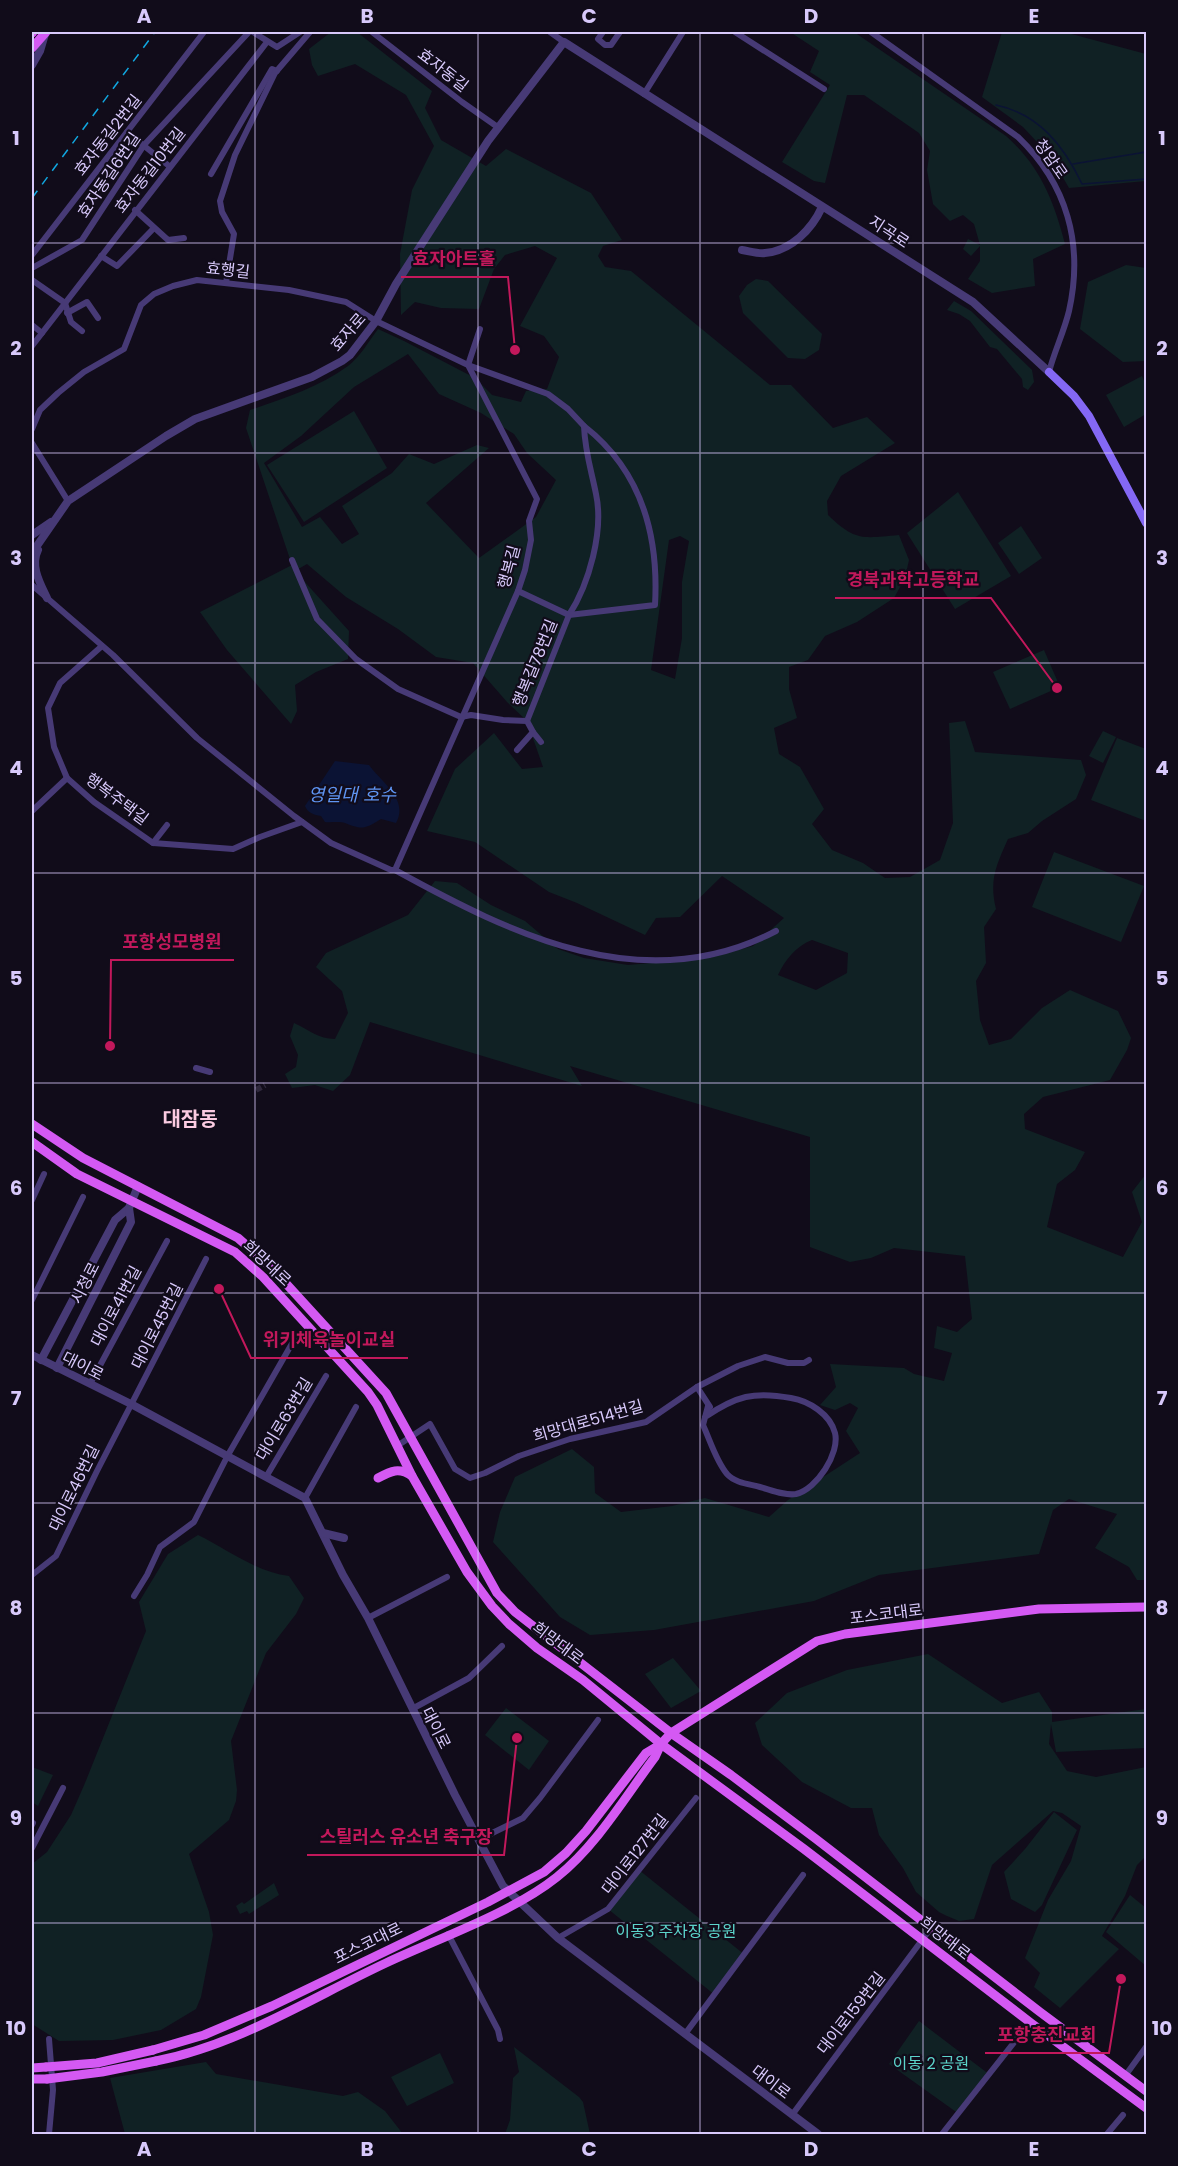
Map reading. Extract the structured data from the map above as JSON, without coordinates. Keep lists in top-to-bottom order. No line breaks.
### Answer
{"streets":{"main road":["지곡로","희망대로","포스코대로"],"street":["효자동길","효자동길2번길","청암로","효자동길10번길","효자동길6번길","효행길","효자로","행복길","행복길78번길","행복주택길","시청로","대이로41번길","대이로45번길","대이로","대이로63번길","희망대로514번길","대이로46번길","대이로127번길","대이로159번길"]},"crossings":[["효자동길","효자로"],["청암로","지곡로"],["지곡로","효자로"],["효행길","효자로"],["행복길","행복길78번길"],["희망대로","시청로"],["희망대로","희망대로514번길"],["희망대로","포스코대로"],["희망대로","대이로159번길"],["시청로","대이로"],["대이로41번길","대이로"],["대이로45번길","대이로"],["대이로45번길","대이로46번길"],["대이로","대이로63번길"],["대이로","대이로46번길"],["대이로","포스코대로"],["대이로","대이로127번길"],["대이로","대이로159번길"]],"districts":["대잠동"],"water":["영일대 호수"],"parks":["이동3 주차장 공원","이동 2 공원"],"places":["효자아트홀","경북과학고등학교","포항성모병원","위키체육놀이교실","스틸러스 유소년 축구장","포항충진교회"],"grid":{"columns":["A","B","C","D","E"],"rows":["1","2","3","4","5","6","7","8","9","10"]}}
